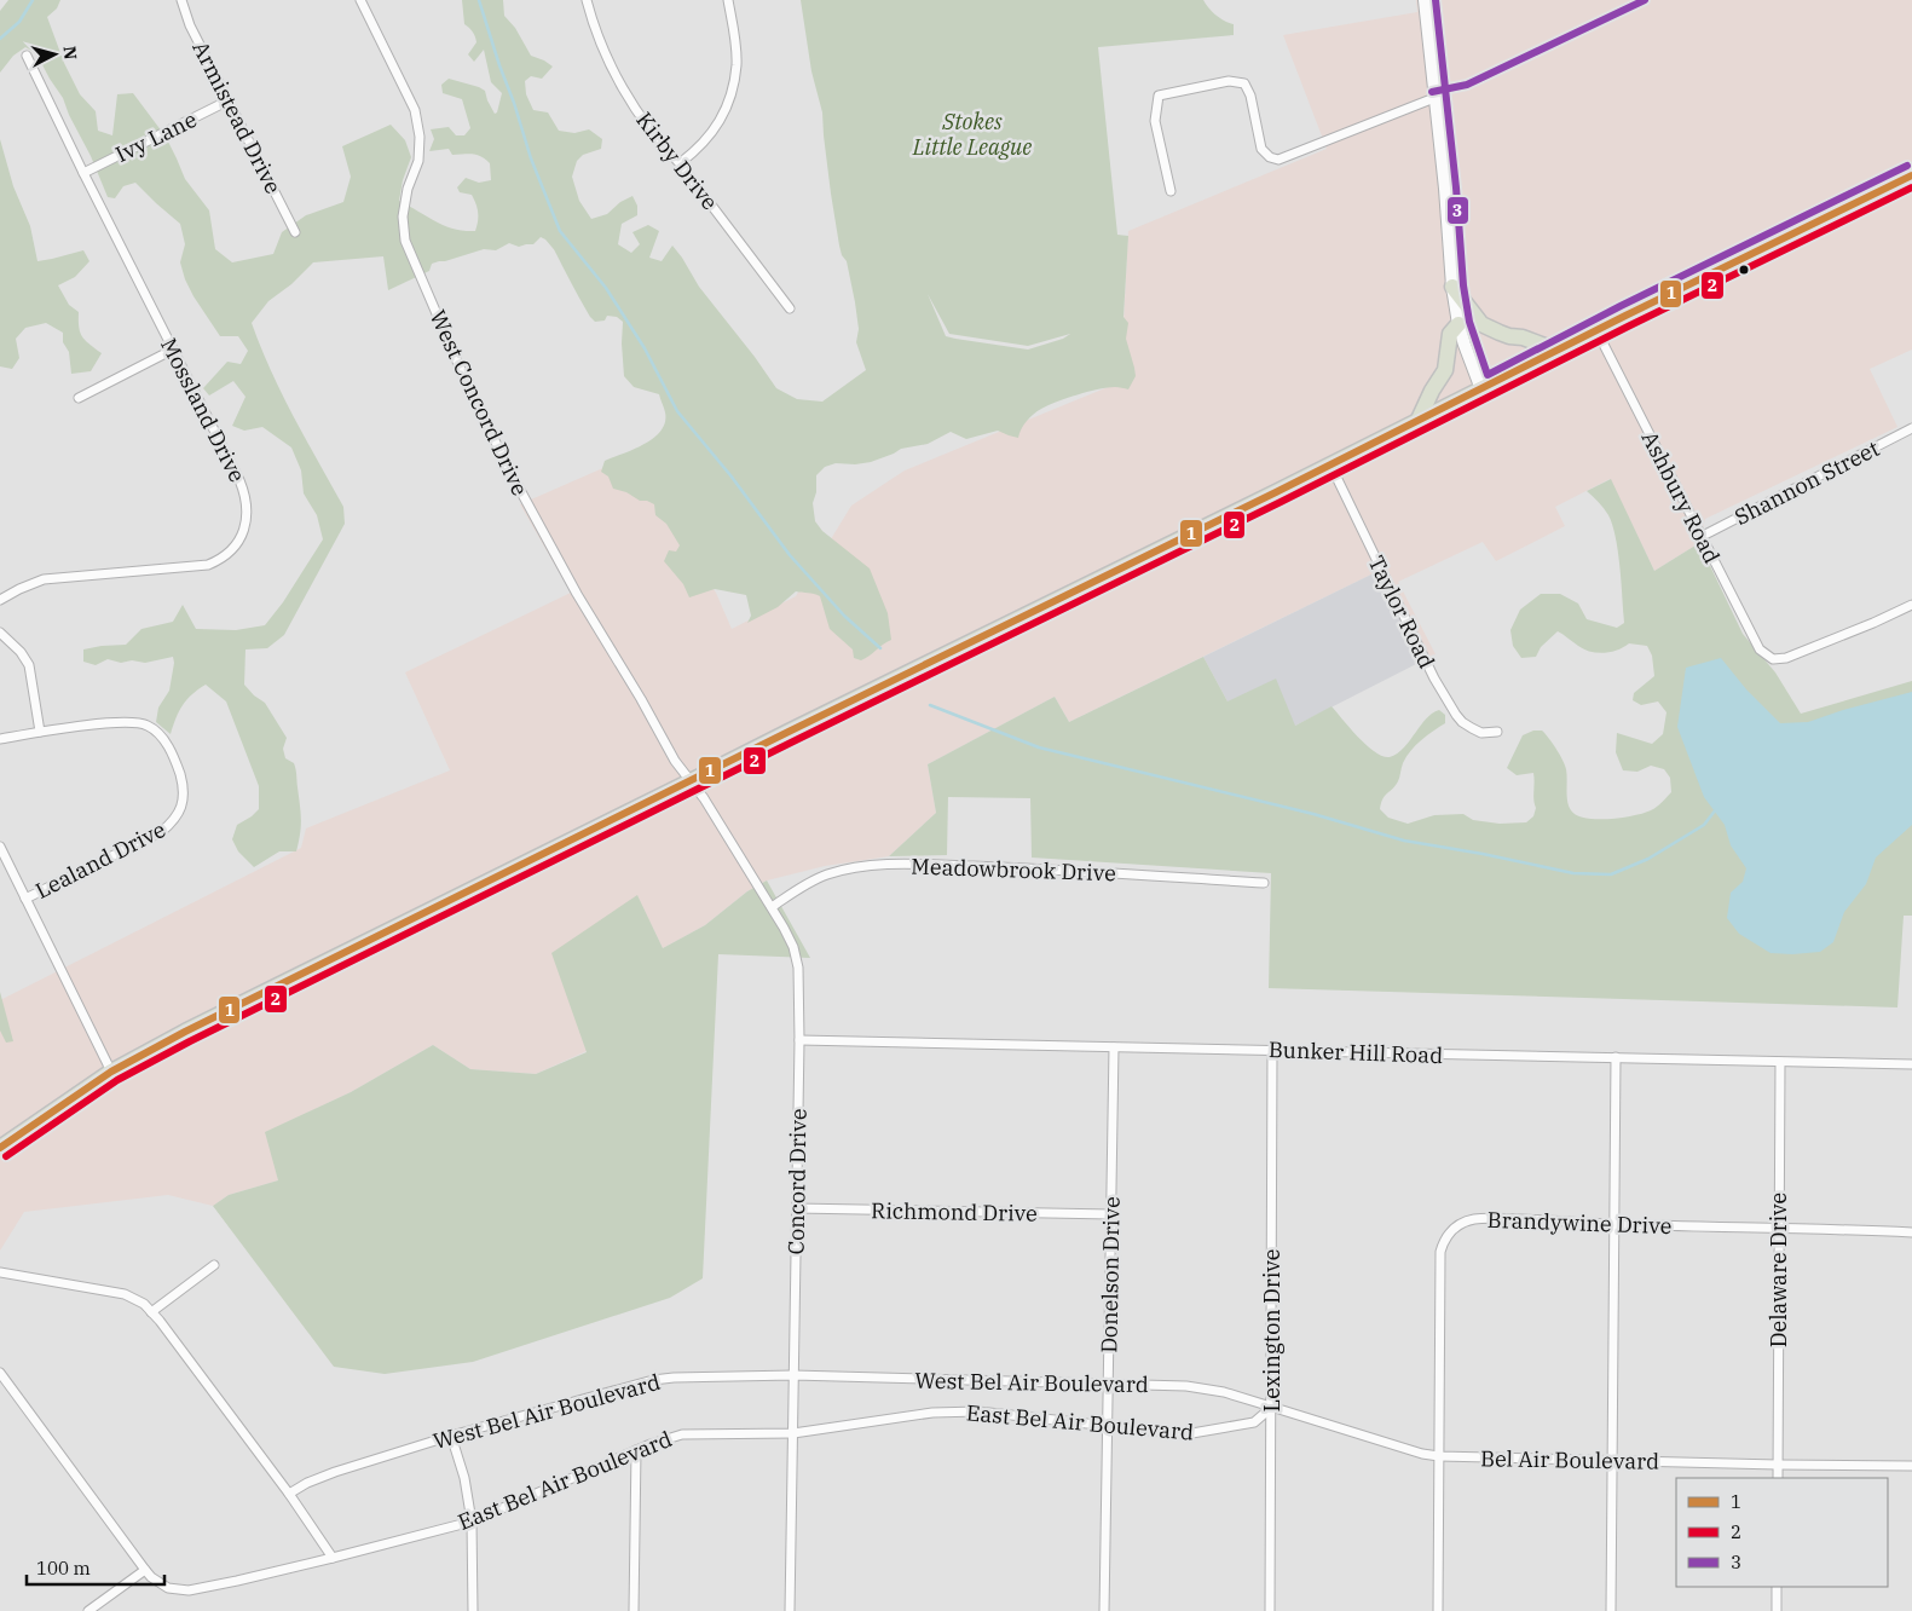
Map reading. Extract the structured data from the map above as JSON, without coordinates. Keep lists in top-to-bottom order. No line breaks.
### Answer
{"streets":{"street":["Armistead Drive","Ivy Lane","Kirby Drive","West Concord Drive","Mossland Drive","Shannon Street","Ashbury Road","Taylor Road","Lealand Drive","Meadowbrook Drive","Bunker Hill Road","Concord Drive","Richmond Drive","Brandywine Drive","Delaware Drive","Donelson Drive","Lexington Drive","West Bel Air Boulevard","East Bel Air Boulevard","Bel Air Boulevard"]},"crossings":[["Armistead Drive","Ivy Lane"],["Ivy Lane","Mossland Drive"],["West Concord Drive","Concord Drive"],["Shannon Street","Ashbury Road"],["Meadowbrook Drive","Concord Drive"],["Bunker Hill Road","Concord Drive"],["Bunker Hill Road","Delaware Drive"],["Bunker Hill Road","Donelson Drive"],["Bunker Hill Road","Lexington Drive"],["Concord Drive","Richmond Drive"],["Concord Drive","West Bel Air Boulevard"],["Concord Drive","East Bel Air Boulevard"],["Richmond Drive","Donelson Drive"],["Brandywine Drive","Delaware Drive"],["Brandywine Drive","Bel Air Boulevard"],["Delaware Drive","Bel Air Boulevard"],["Donelson Drive","West Bel Air Boulevard"],["Donelson Drive","East Bel Air Boulevard"],["Lexington Drive","West Bel Air Boulevard"],["Lexington Drive","East Bel Air Boulevard"],["Lexington Drive","Bel Air Boulevard"],["West Bel Air Boulevard","East Bel Air Boulevard"],["West Bel Air Boulevard","Bel Air Boulevard"],["East Bel Air Boulevard","Bel Air Boulevard"]],"parks":["Stokes Little League"],"lines":["transit line 3","transit line 1","transit line 2"],"legend":["1","2","3"],"scale_bar":"100 m","north":"right"}
